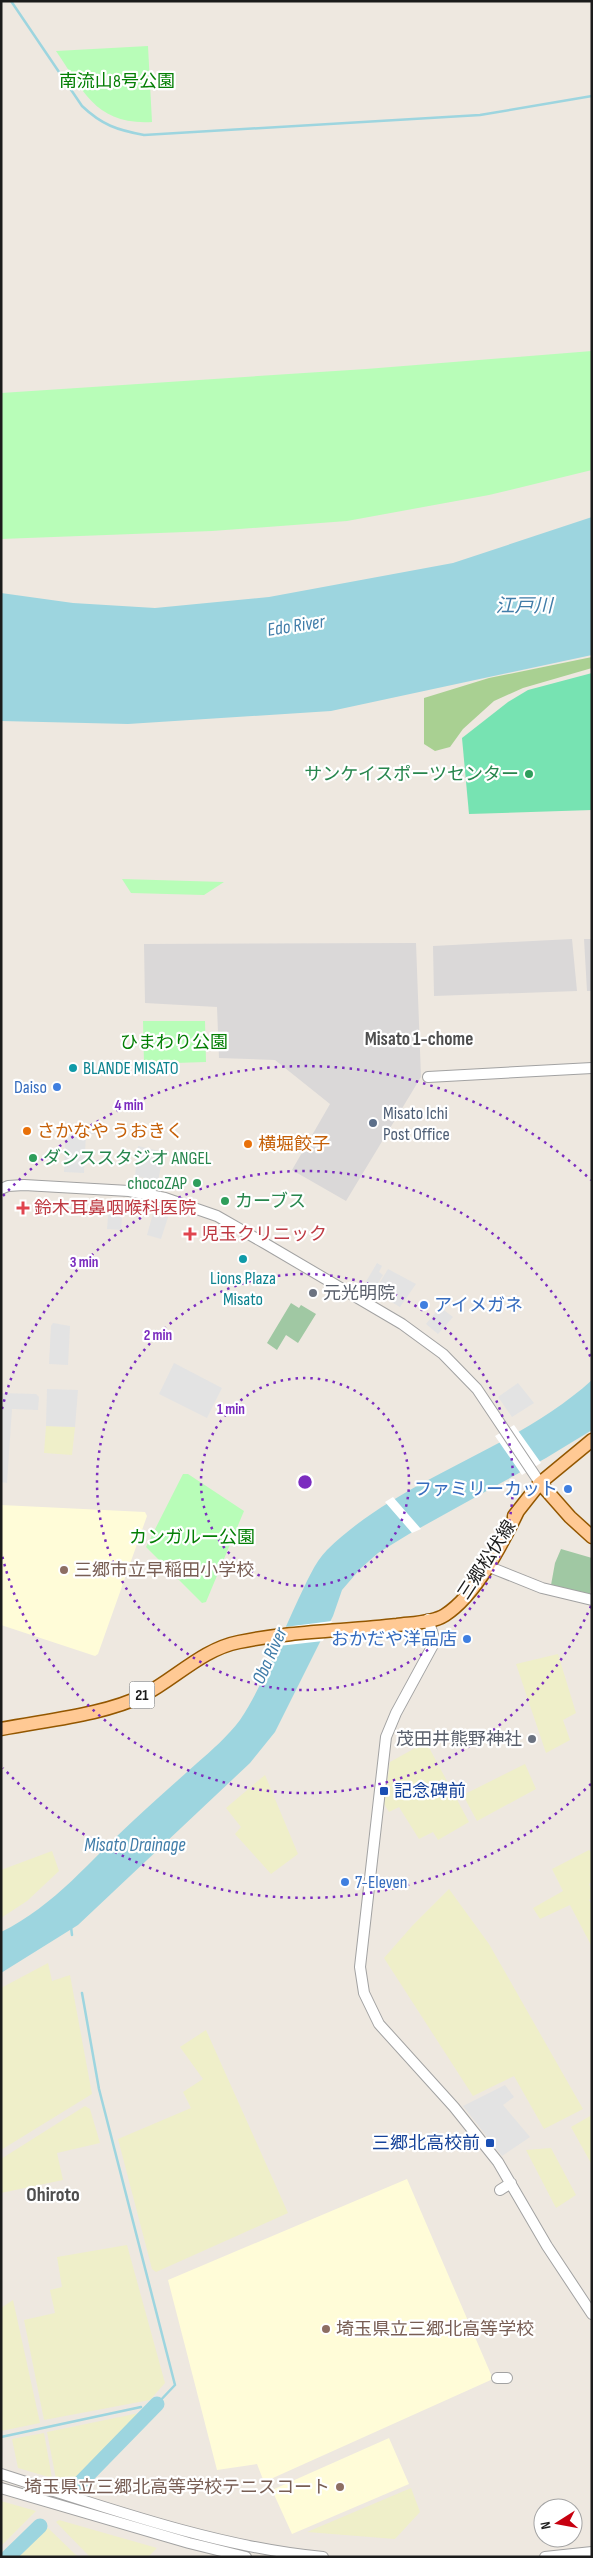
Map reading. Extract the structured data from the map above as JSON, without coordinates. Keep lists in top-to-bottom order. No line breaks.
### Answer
{"streets":{"main road":["三郷松伏線","21"]},"crossings":[["三郷松伏線","21"]],"districts":["Misato 1-chome","Ohiroto"],"water":["江戸川","Edo River","Oba River","Misato Drainage"],"parks":["南流山8号公園","ひまわり公園","カンガルー公園"],"places":{"other":["サンケイスポーツセンター","BLANDE MISATO","Daiso","Misato Ichi Post Office","さかなや うおきく","横堀餃子","ダンススタジオ ANGEL","chocoZAP","カーブス","Lions Plaza Misato","元光明院","アイメガネ","ファミリーカット","三郷市立早稲田小学校","おかだや洋品店","茂田井熊野神社","7-Eleven","埼玉県立三郷北高等学校","埼玉県立三郷北高等学校テニスコート"],"health":["鈴木耳鼻咽喉科医院","児玉クリニック"],"transit":["記念碑前","三郷北高校前"]},"north":"left","rings":["4 min","3 min","2 min","1 min"]}
